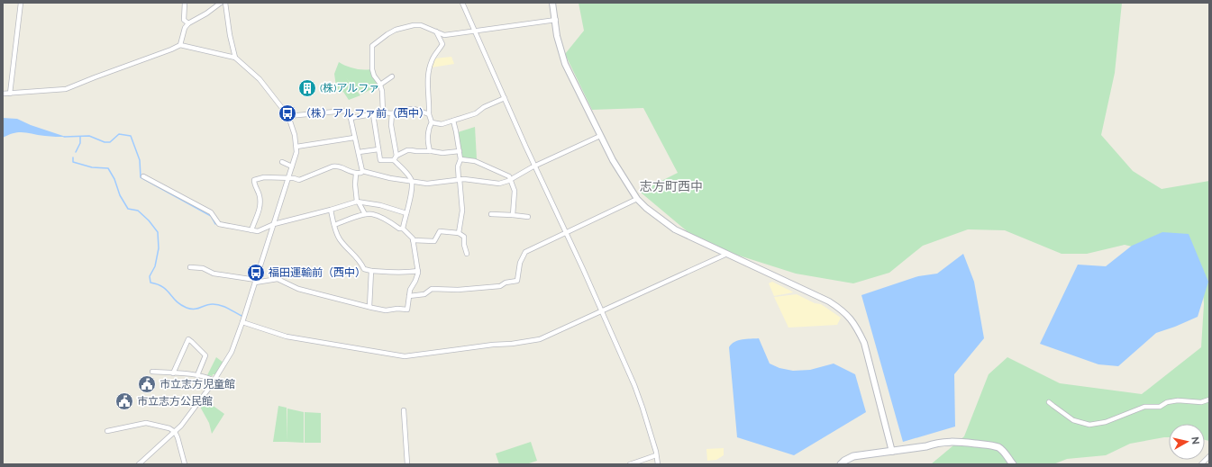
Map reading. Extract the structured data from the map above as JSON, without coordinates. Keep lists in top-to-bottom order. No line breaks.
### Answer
{"districts":["志方町西中"],"places":{"building":["(株)アルファ"],"bus stop":["（株）アルファ前（西中）","福田運輸前（西中）"],"public building":["市立志方児童館","市立志方公民館"]},"north":"right"}
